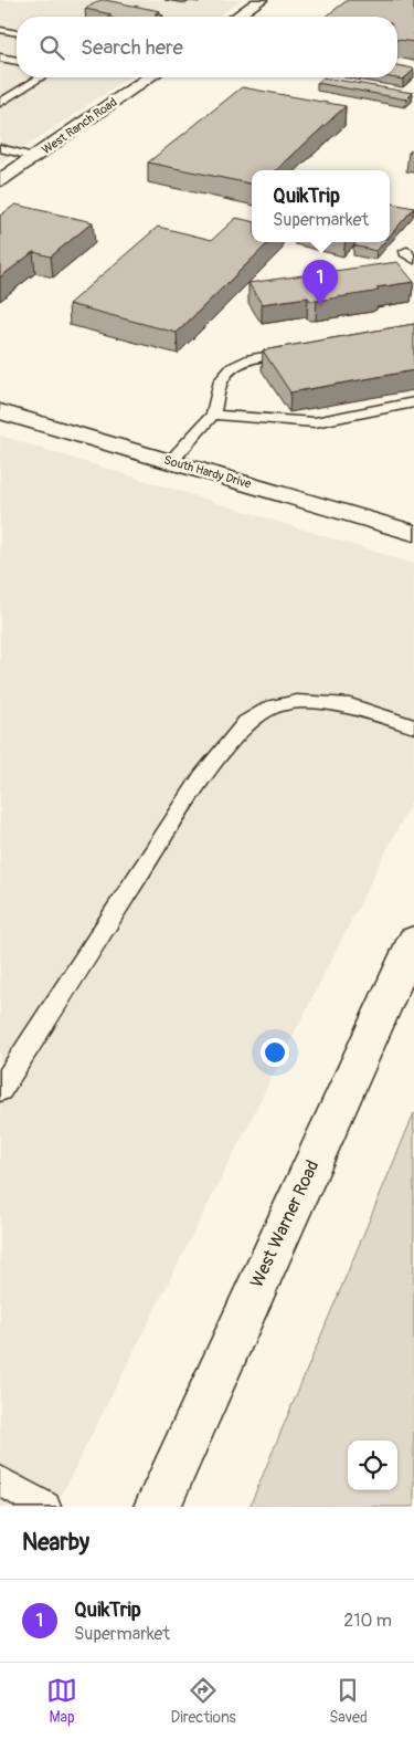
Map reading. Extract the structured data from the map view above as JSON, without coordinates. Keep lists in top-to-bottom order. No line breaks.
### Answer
{"streets":{"street":["West Ranch Road","South Hardy Drive","West Warner Road"]},"page":{"search":"Search here","popup":["QuikTrip","Supermarket"],"pins":"1","heading":"Nearby","list":[{"mark":"1","name":"QuikTrip","note":"Supermarket","value":"210 m"}],"nav":["Map","Directions","Saved"]}}
